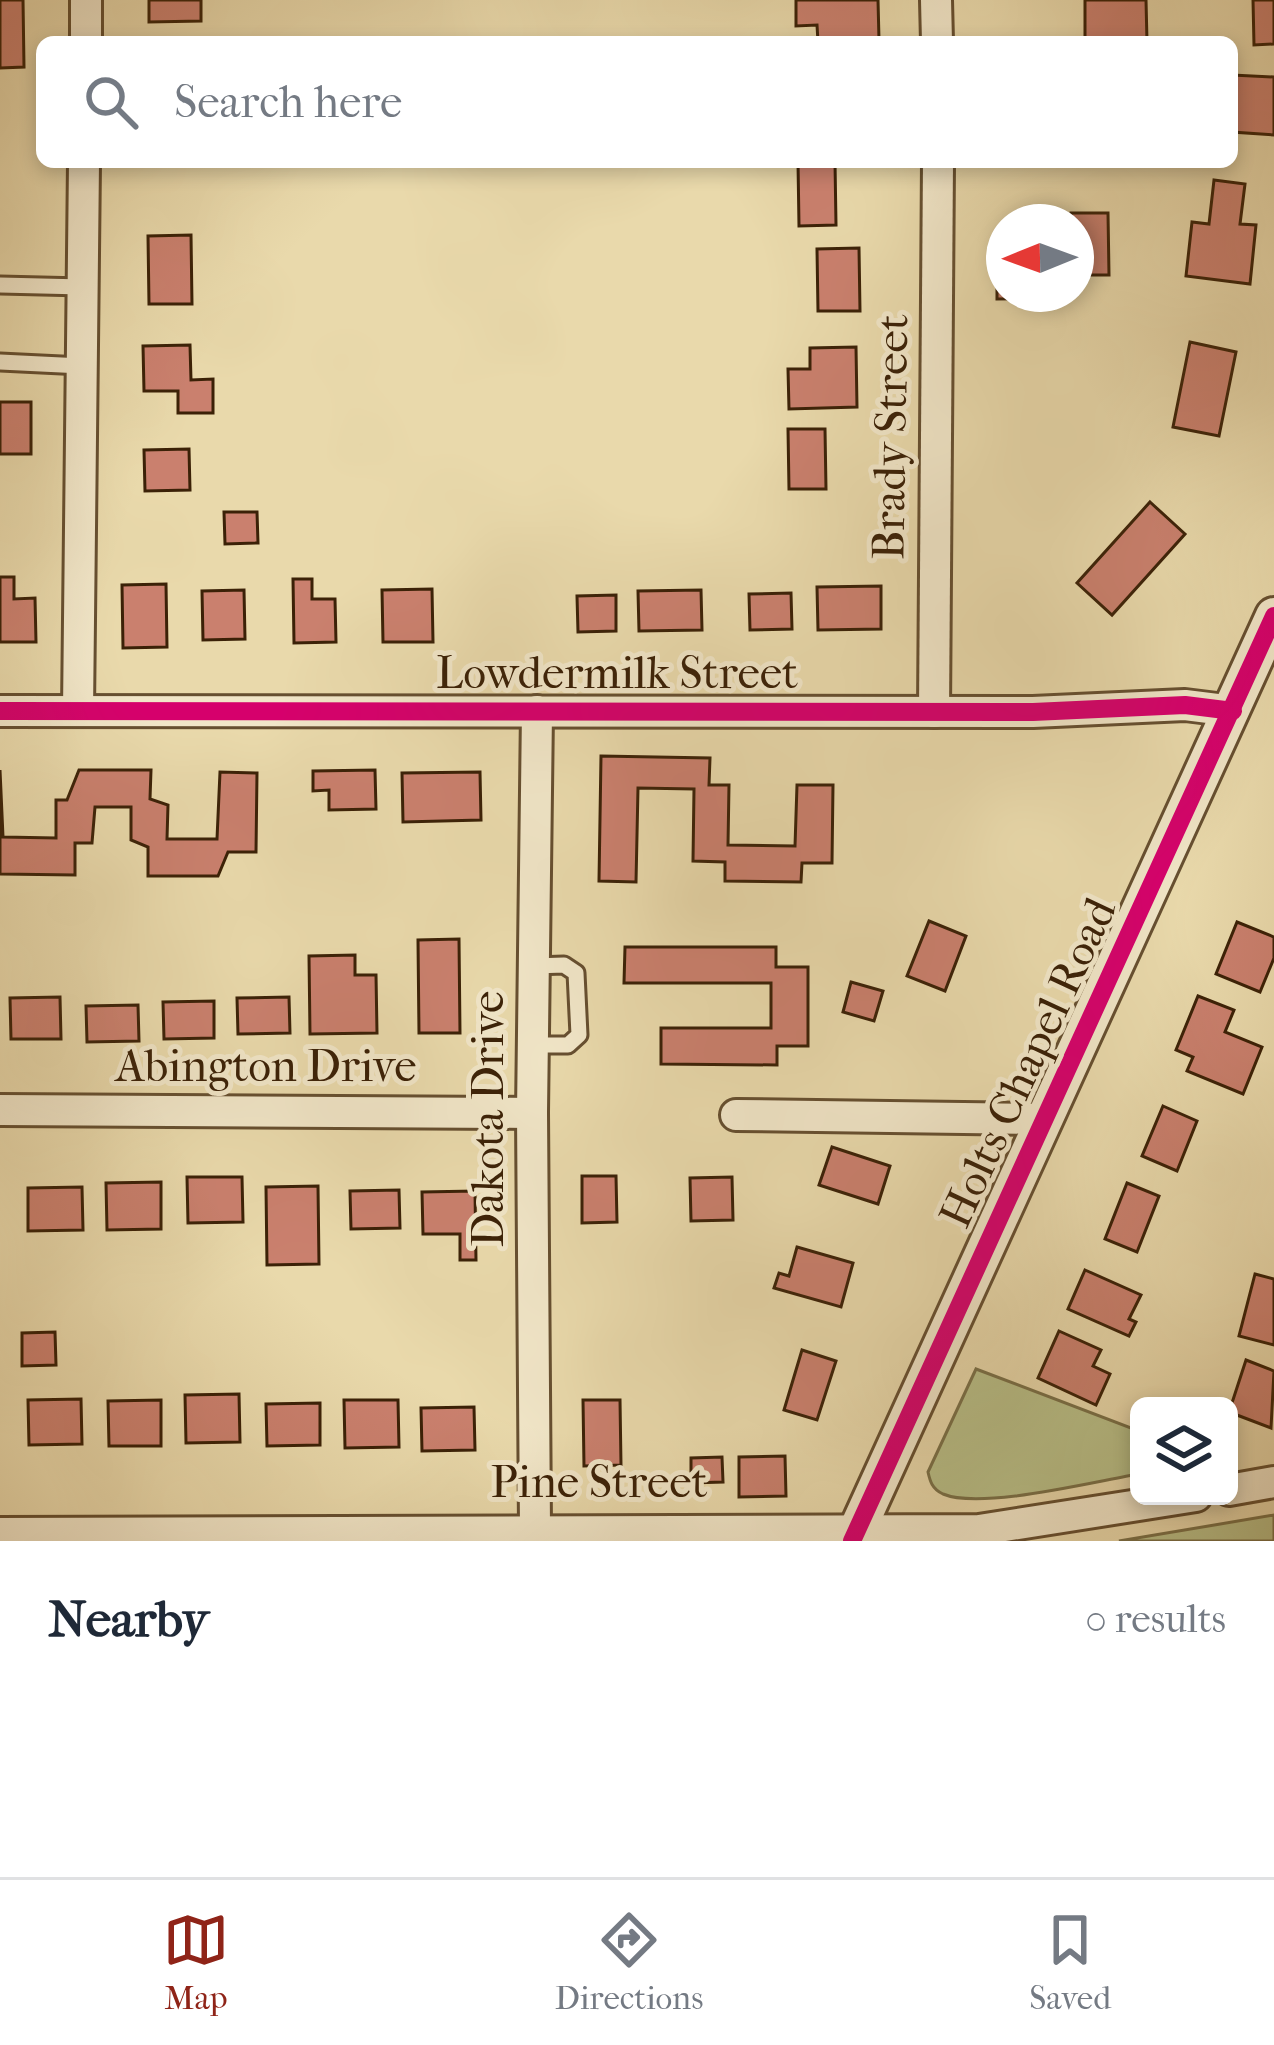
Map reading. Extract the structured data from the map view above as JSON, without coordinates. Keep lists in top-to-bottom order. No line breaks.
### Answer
{"streets":{"street":["Brady Street","Lowdermilk Street","Holts Chapel Road","Abington Drive","Dakota Drive","Pine Street"]},"crossings":[["Brady Street","Lowdermilk Street"],["Lowdermilk Street","Holts Chapel Road"],["Lowdermilk Street","Dakota Drive"],["Holts Chapel Road","Pine Street"],["Abington Drive","Dakota Drive"],["Dakota Drive","Pine Street"]],"north":"left","page":{"search":"Search here","heading":["Nearby","0 results"],"nav":["Map","Directions","Saved"]}}
